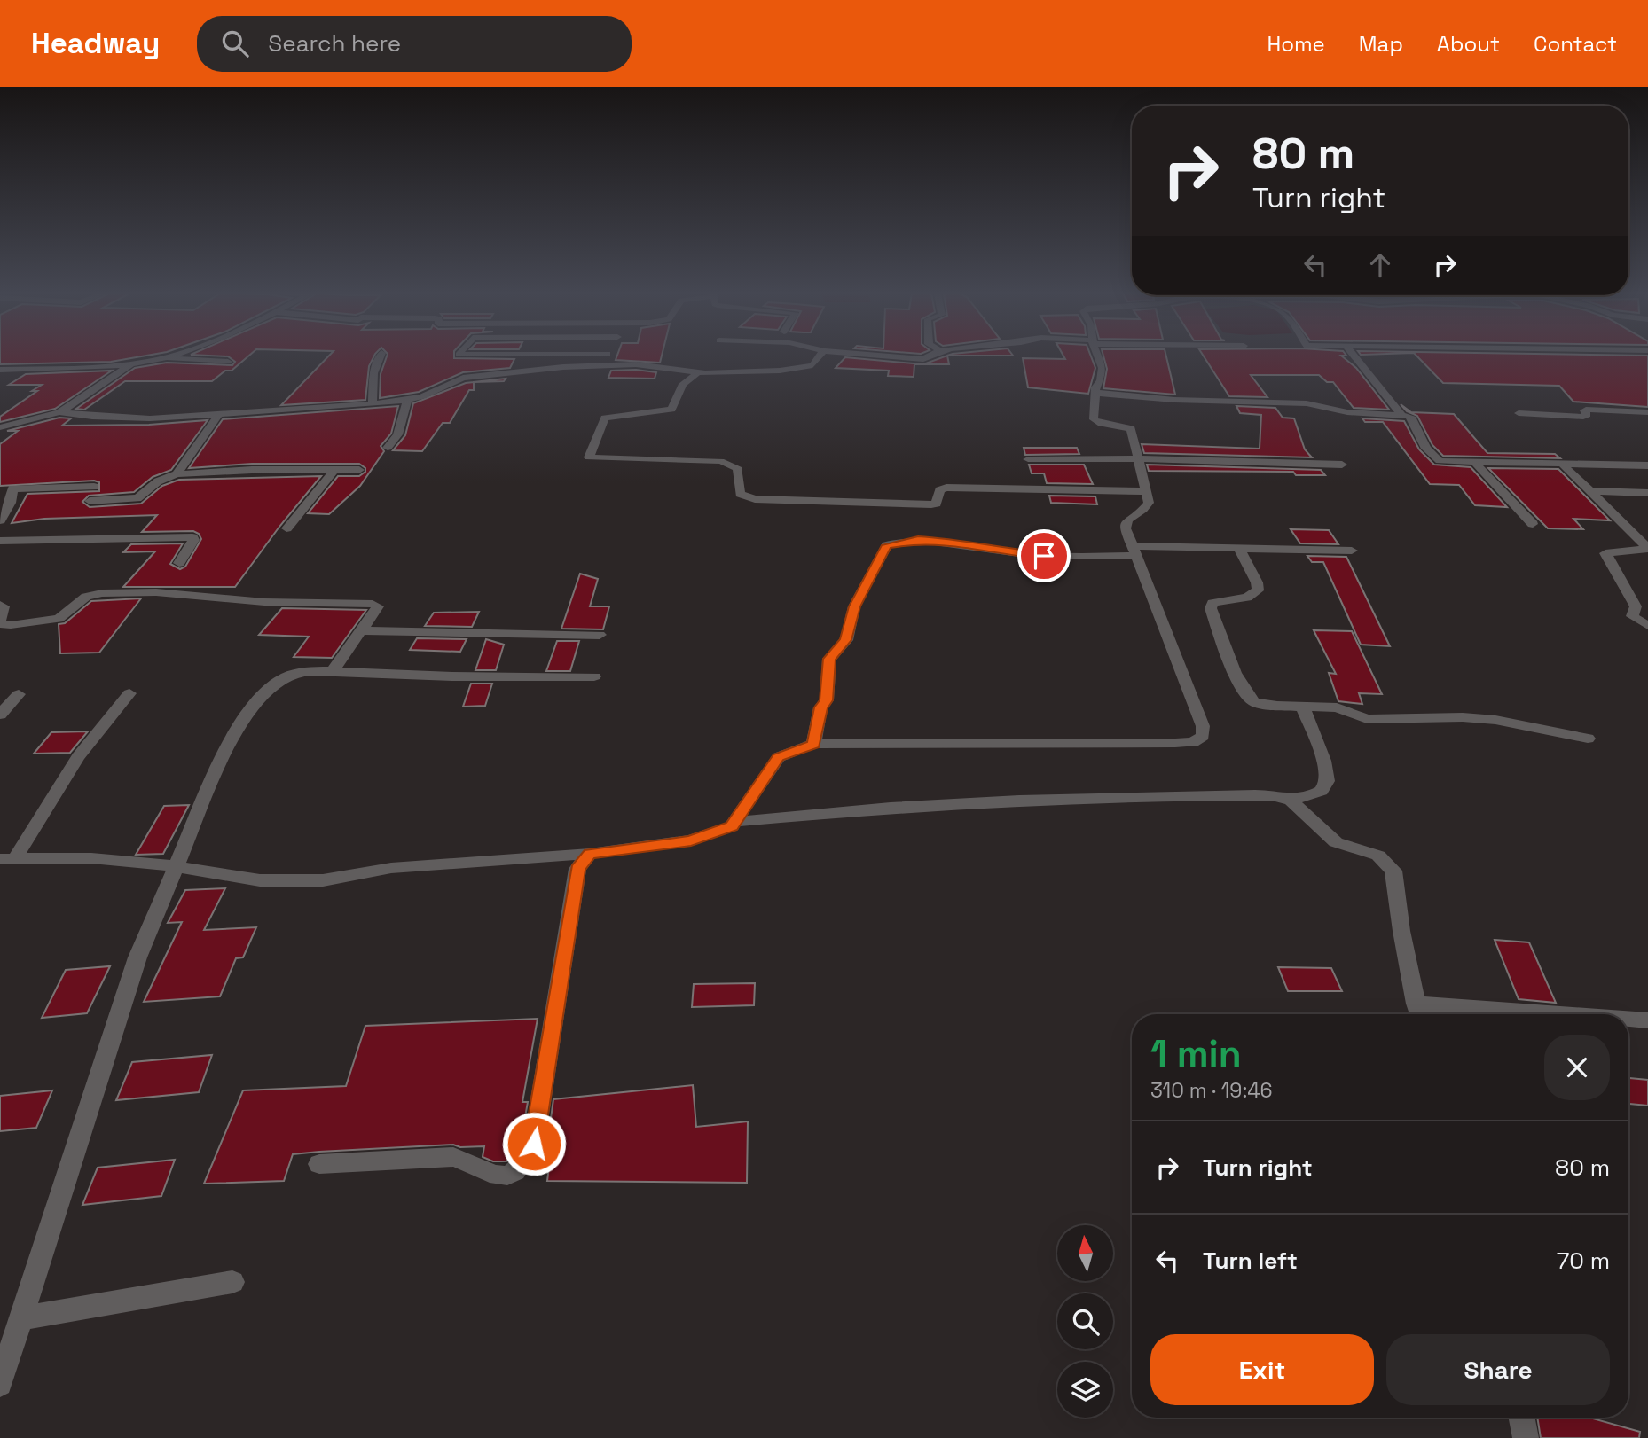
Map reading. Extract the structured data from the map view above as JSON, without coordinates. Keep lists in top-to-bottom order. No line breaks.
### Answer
{"north":"top","page":{"header":"Headway","search":"Search here","nav":["Home","Map","About","Contact"],"turn":["80 m","Turn right"],"heading":["1 min","310 m · 19:46"],"list":[{"name":"Turn right","value":"80 m"},{"name":"Turn left","value":"70 m"}],"buttons":["Exit","Share"]}}
